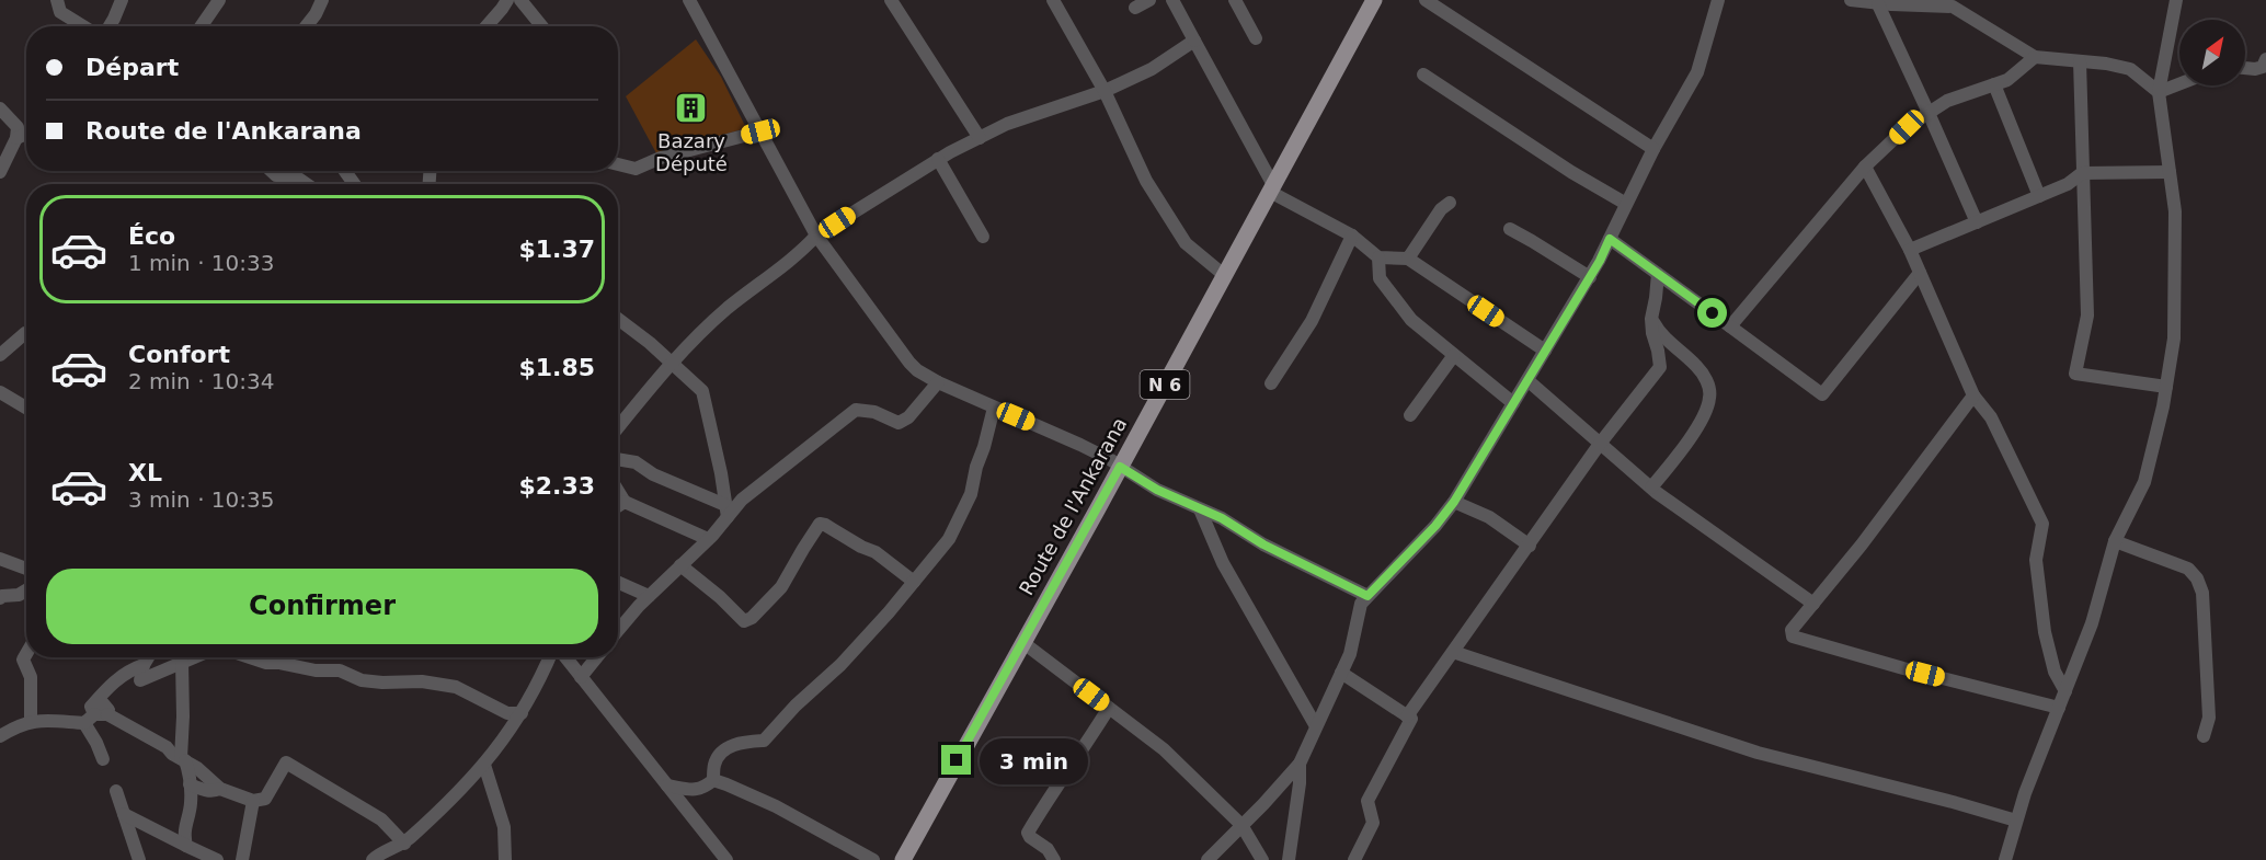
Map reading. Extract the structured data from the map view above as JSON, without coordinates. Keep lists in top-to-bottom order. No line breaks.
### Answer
{"streets":{"main road":["N 6","Route de l'Ankarana"]},"places":{"building":["Bazary Député"]},"north":"top right","page":{"banner":["Départ","Route de l'Ankarana"],"list":[{"name":"Éco","note":"1 min · 10:33","value":"$1.37"},{"name":"Confort","note":"2 min · 10:34","value":"$1.85"},{"name":"XL","note":"3 min · 10:35","value":"$2.33"}],"buttons":"Confirmer","bubble":"3 min"}}
